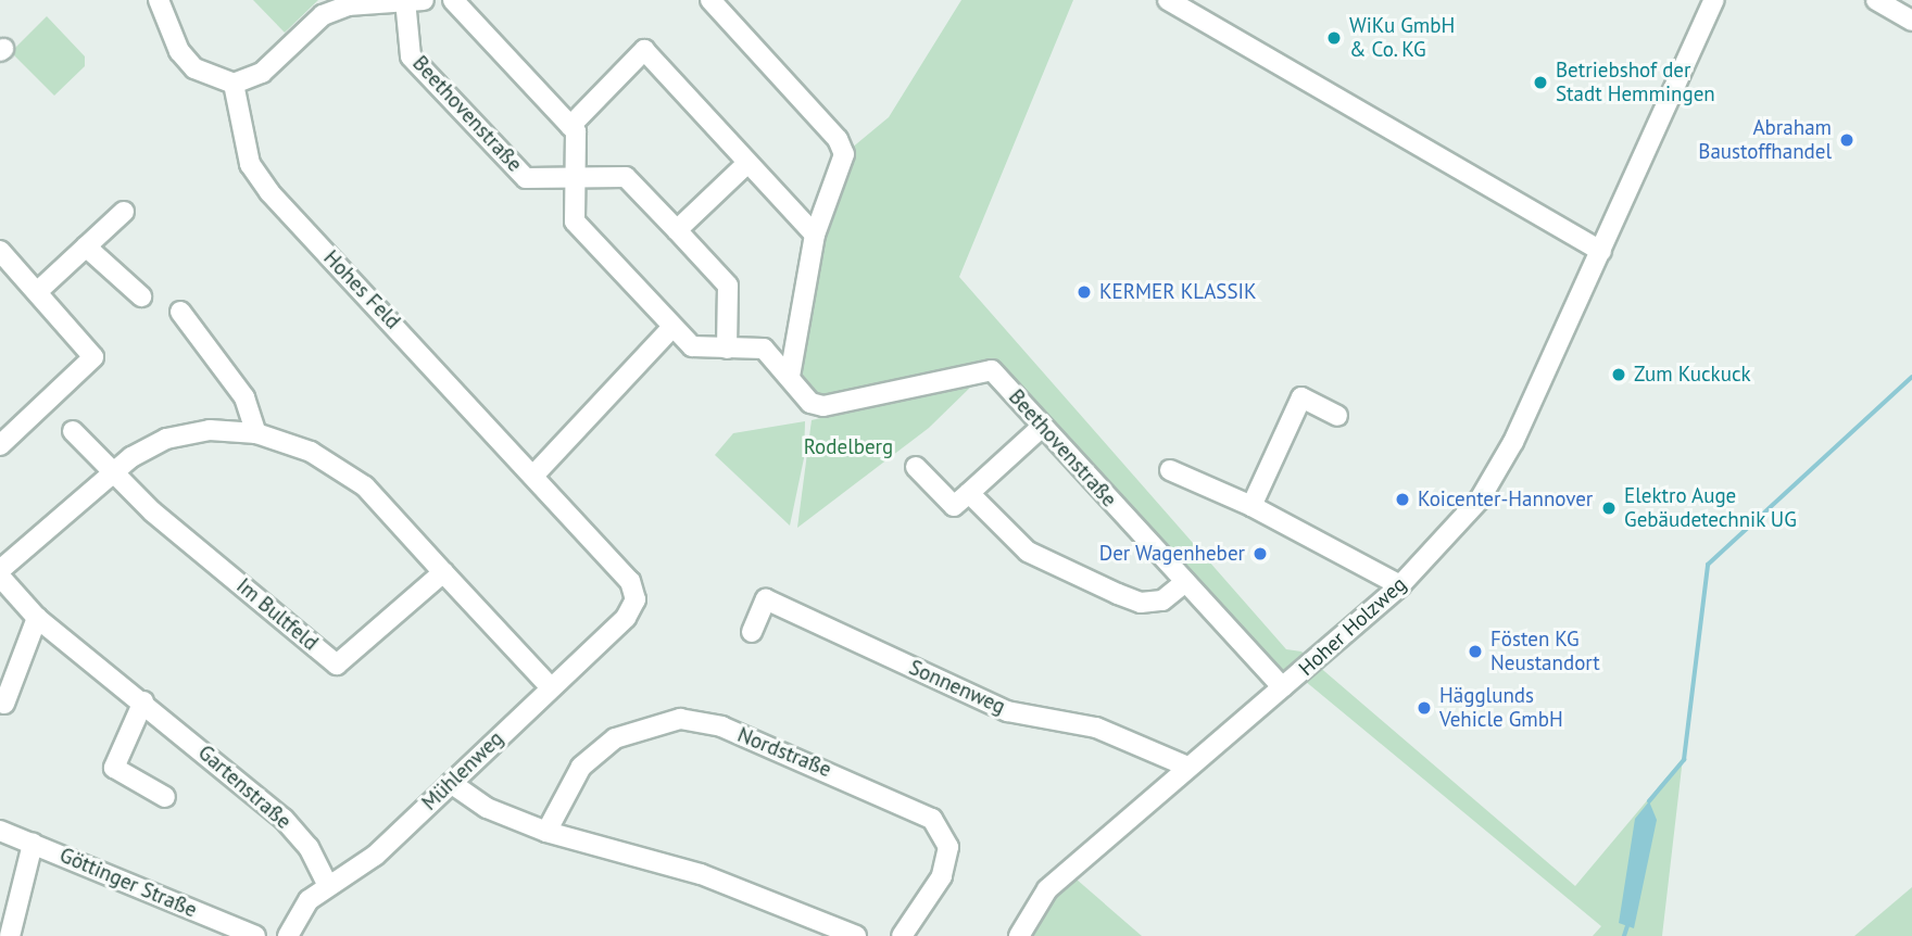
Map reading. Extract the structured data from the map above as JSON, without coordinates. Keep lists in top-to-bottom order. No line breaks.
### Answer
{"streets":{"street":["Beethovenstraße","Hohes Feld","Im Bultfeld","Hoher Holzweg","Sonnenweg","Nordstraße","Mühlenweg","Gartenstraße","Göttinger Straße"]},"crossings":[["Beethovenstraße","Hohes Feld"],["Beethovenstraße","Hoher Holzweg"],["Hohes Feld","Mühlenweg"],["Hoher Holzweg","Sonnenweg"],["Mühlenweg","Gartenstraße"]],"parks":["Rodelberg"],"places":["WiKu GmbH & Co. KG","Betriebshof der Stadt Hemmingen","Abraham Baustoffhandel","KERMER KLASSIK","Zum Kuckuck","Koicenter-Hannover","Elektro Auge Gebäudetechnik UG","Der Wagenheber","Fösten KG Neustandort","Hägglunds Vehicle GmbH"]}
